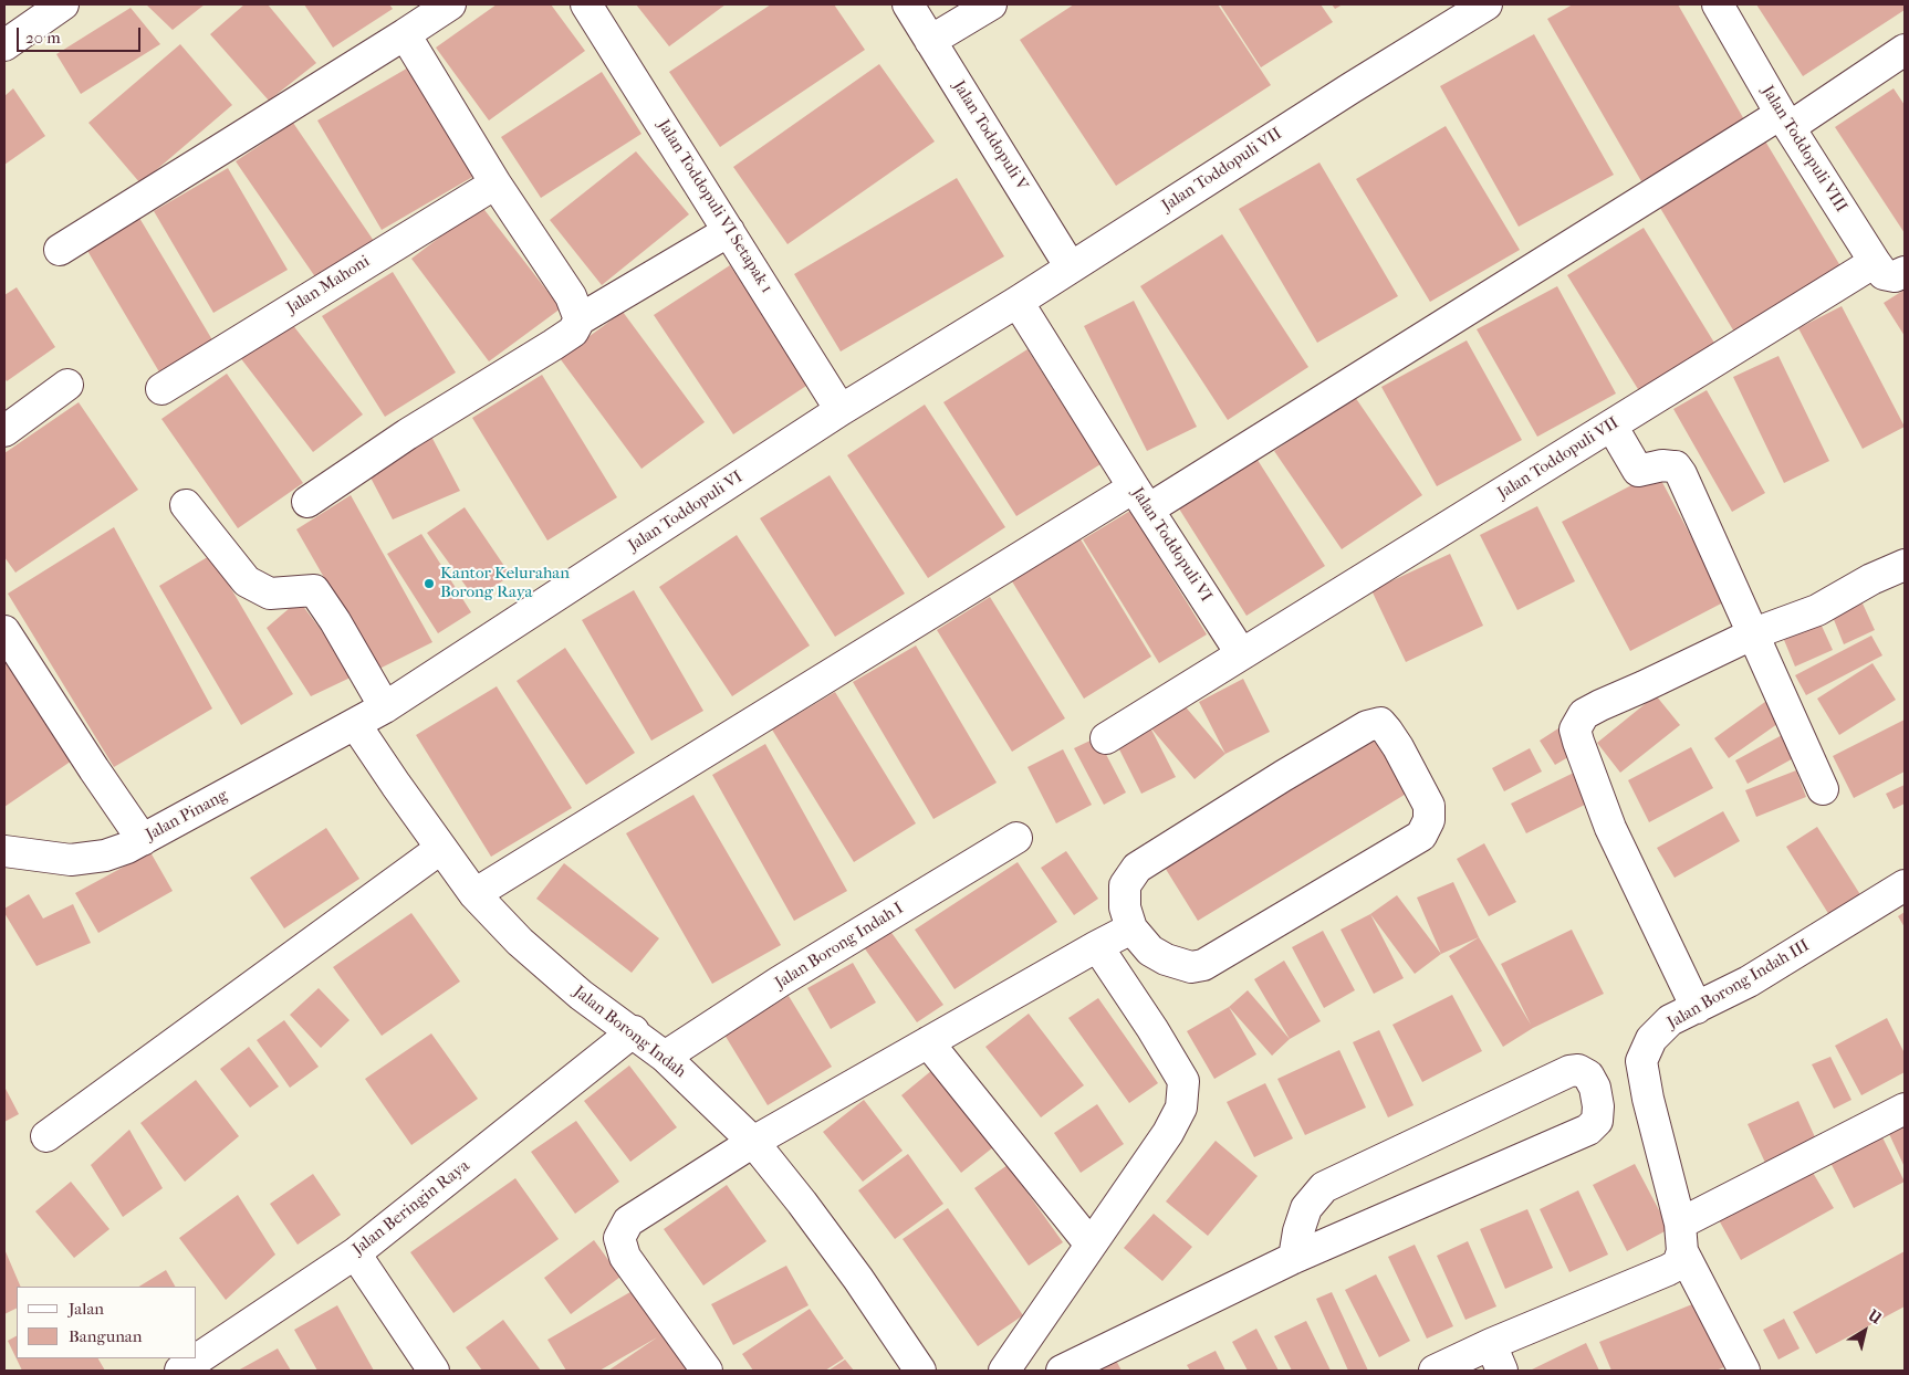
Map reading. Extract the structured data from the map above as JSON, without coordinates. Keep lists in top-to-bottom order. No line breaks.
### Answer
{"streets":{"street":["Jalan Toddopuli V","Jalan Toddopuli VIII","Jalan Toddopuli VII","Jalan Toddopuli VI Setapak 1","Jalan Mahoni","Jalan Toddopuli VI","Jalan Pinang","Jalan Borong Indah I","Jalan Borong Indah III","Jalan Borong Indah","Jalan Beringin Raya"]},"crossings":[["Jalan Toddopuli V","Jalan Toddopuli VII"],["Jalan Toddopuli V","Jalan Toddopuli VI"],["Jalan Toddopuli VIII","Jalan Toddopuli VII"],["Jalan Toddopuli VII","Jalan Toddopuli VI"],["Jalan Toddopuli VI Setapak 1","Jalan Toddopuli VI"],["Jalan Toddopuli VI","Jalan Pinang"],["Jalan Toddopuli VI","Jalan Borong Indah"],["Jalan Pinang","Jalan Borong Indah"],["Jalan Borong Indah I","Jalan Borong Indah"],["Jalan Borong Indah","Jalan Beringin Raya"]],"places":["Kantor Kelurahan Borong Raya"],"legend":["Jalan","Bangunan"],"scale_bar":"20 m","north":"top right"}
